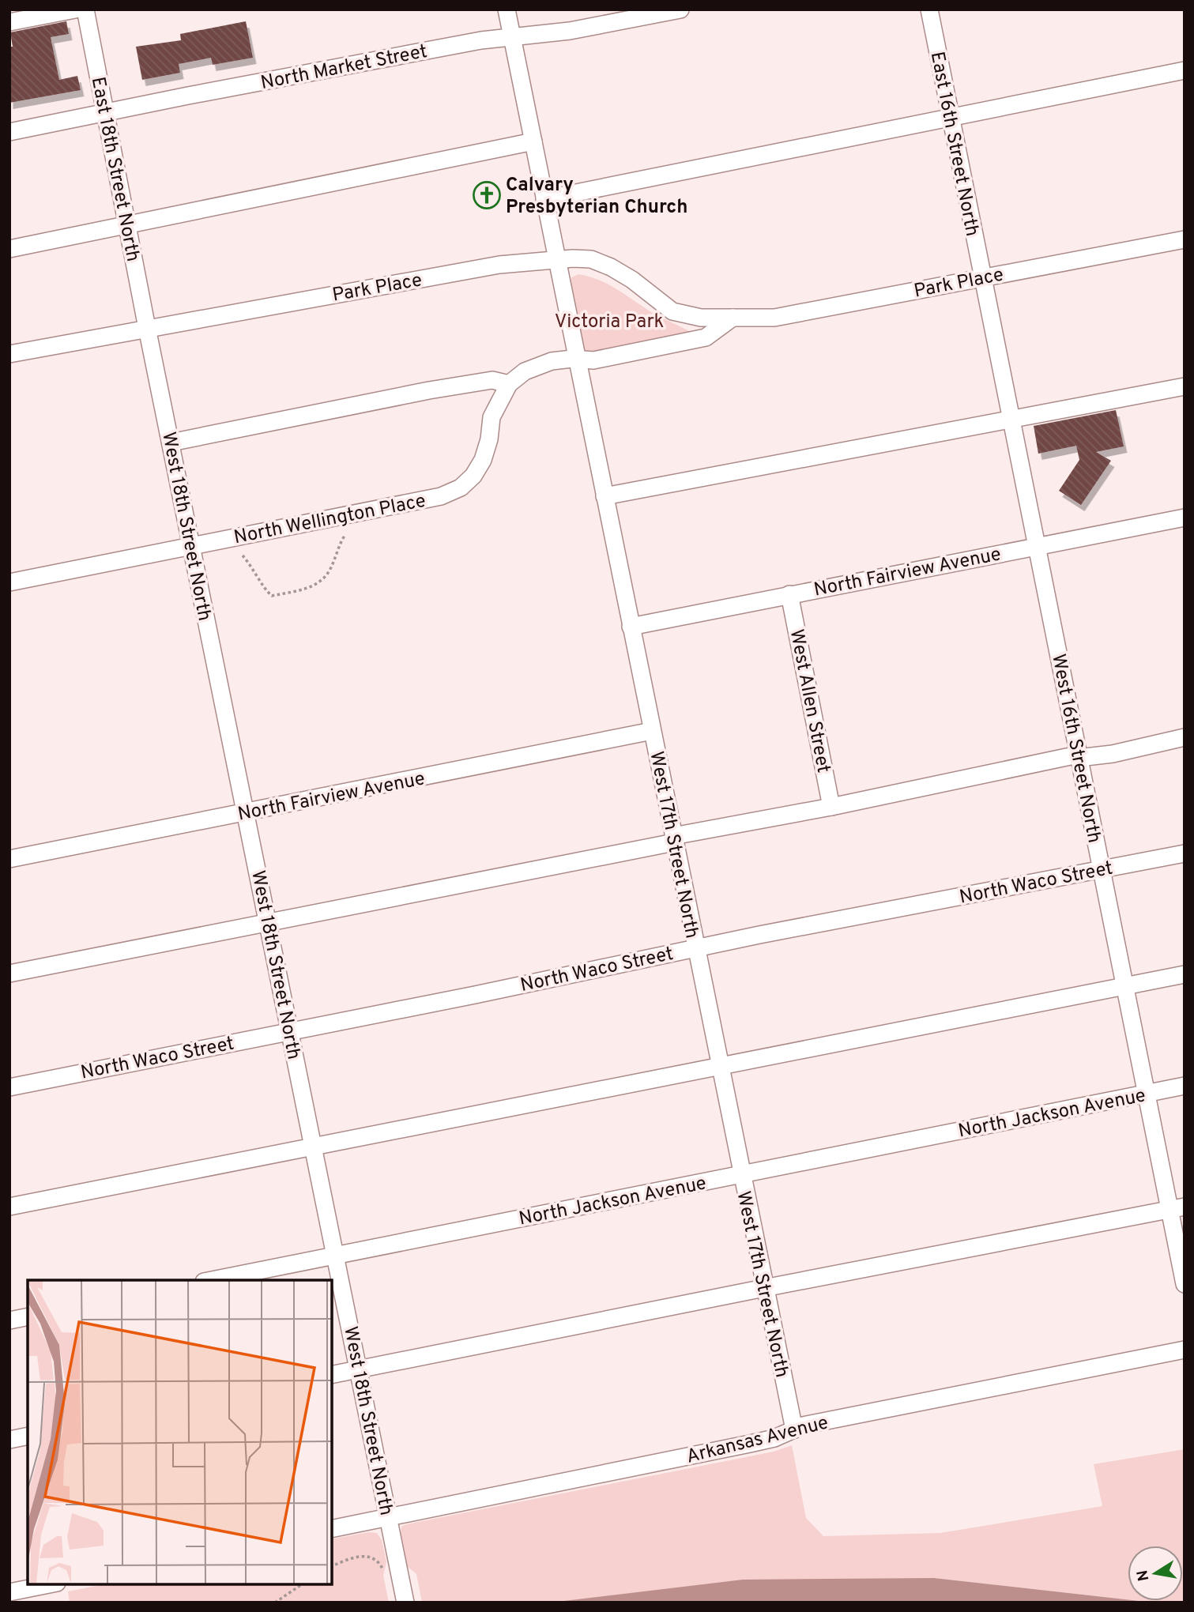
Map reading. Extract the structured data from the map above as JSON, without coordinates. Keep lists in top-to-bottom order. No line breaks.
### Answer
{"streets":{"street":["North Market Street","East 16th Street North","East 18th Street North","Park Place","North Wellington Place","West 18th Street North","North Fairview Avenue","West Allen Street","West 16th Street North","West 17th Street North","North Waco Street","North Jackson Avenue","Arkansas Avenue"]},"crossings":[["North Market Street","East 18th Street North"],["North Market Street","West 17th Street North"],["East 16th Street North","Park Place"],["East 16th Street North","West 16th Street North"],["East 18th Street North","Park Place"],["East 18th Street North","West 18th Street North"],["Park Place","West 18th Street North"],["Park Place","West 16th Street North"],["Park Place","West 17th Street North"],["North Wellington Place","West 18th Street North"],["North Wellington Place","West 17th Street North"],["West 18th Street North","North Fairview Avenue"],["West 18th Street North","North Waco Street"],["West 18th Street North","North Jackson Avenue"],["West 18th Street North","Arkansas Avenue"],["North Fairview Avenue","West Allen Street"],["North Fairview Avenue","West 16th Street North"],["North Fairview Avenue","West 17th Street North"],["West 16th Street North","North Waco Street"],["West 16th Street North","North Jackson Avenue"],["West 17th Street North","North Waco Street"],["West 17th Street North","North Jackson Avenue"],["West 17th Street North","Arkansas Avenue"]],"parks":["Victoria Park"],"places":{"church":["Calvary Presbyterian Church"]},"north":"left"}
